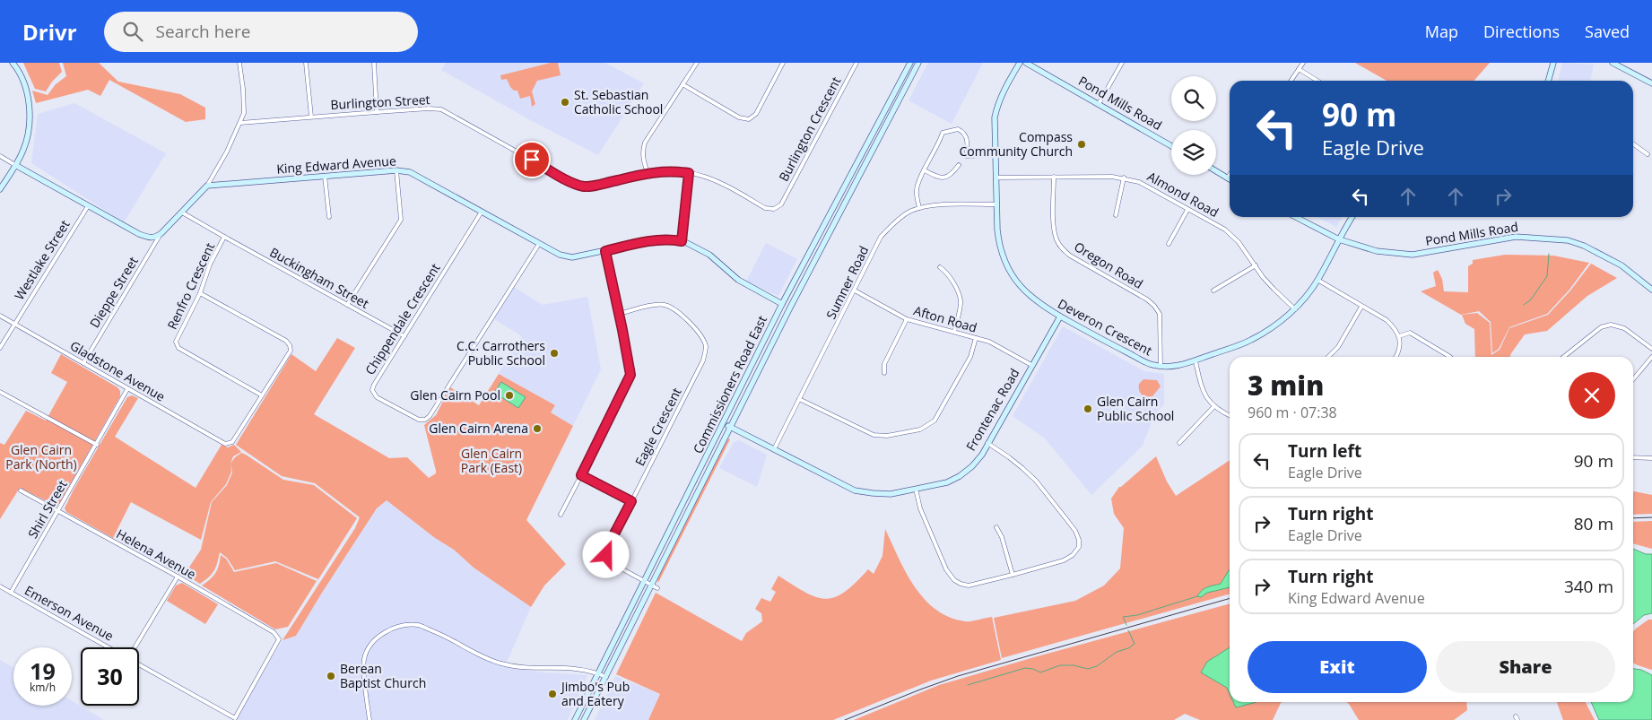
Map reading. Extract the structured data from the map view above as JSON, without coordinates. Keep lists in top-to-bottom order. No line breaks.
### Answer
{"streets":{"street":["Burlington Street","Pond Mills Road","Burlington Crescent","King Edward Avenue","Almond Road","Westlake Street","Oregon Road","Buckingham Street","Sumner Road","Renfro Crescent","Dieppe Street","Chippendale Crescent","Afton Road","Deveron Crescent","Gladstone Avenue","Commissioners Road East","Frontenac Road","Eagle Crescent","Shirl Street","Helena Avenue","Emerson Avenue"]},"crossings":[["Burlington Street","Burlington Crescent"],["Pond Mills Road","Deveron Crescent"],["King Edward Avenue","Chippendale Crescent"],["King Edward Avenue","Commissioners Road East"],["Almond Road","Oregon Road"],["Almond Road","Deveron Crescent"],["Westlake Street","Gladstone Avenue"],["Oregon Road","Deveron Crescent"],["Buckingham Street","Renfro Crescent"],["Buckingham Street","Chippendale Crescent"],["Sumner Road","Afton Road"],["Sumner Road","Deveron Crescent"],["Sumner Road","Frontenac Road"],["Renfro Crescent","Gladstone Avenue"],["Dieppe Street","Gladstone Avenue"],["Afton Road","Frontenac Road"],["Deveron Crescent","Frontenac Road"],["Gladstone Avenue","Shirl Street"],["Commissioners Road East","Frontenac Road"],["Commissioners Road East","Eagle Crescent"],["Shirl Street","Helena Avenue"],["Shirl Street","Emerson Avenue"],["Helena Avenue","Emerson Avenue"]],"parks":["Glen Cairn Park (North)","Glen Cairn Park (East)"],"places":["St. Sebastian Catholic School","Compass Community Church","C.C. Carrothers Public School","Glen Cairn Pool","Glen Cairn Public School","Glen Cairn Arena","Berean Baptist Church","Jimbo's Pub and Eatery"],"page":{"header":"Drivr","search":"Search here","nav":["Map","Directions","Saved"],"turn":["90 m","Eagle Drive"],"heading":["3 min","960 m · 07:38"],"list":[{"name":"Turn left","note":"Eagle Drive","value":"90 m"},{"name":"Turn right","note":"Eagle Drive","value":"80 m"},{"name":"Turn right","note":"King Edward Avenue","value":"340 m"}],"buttons":["Exit","Share"],"speed":"19 km/h","limit":"30"}}
